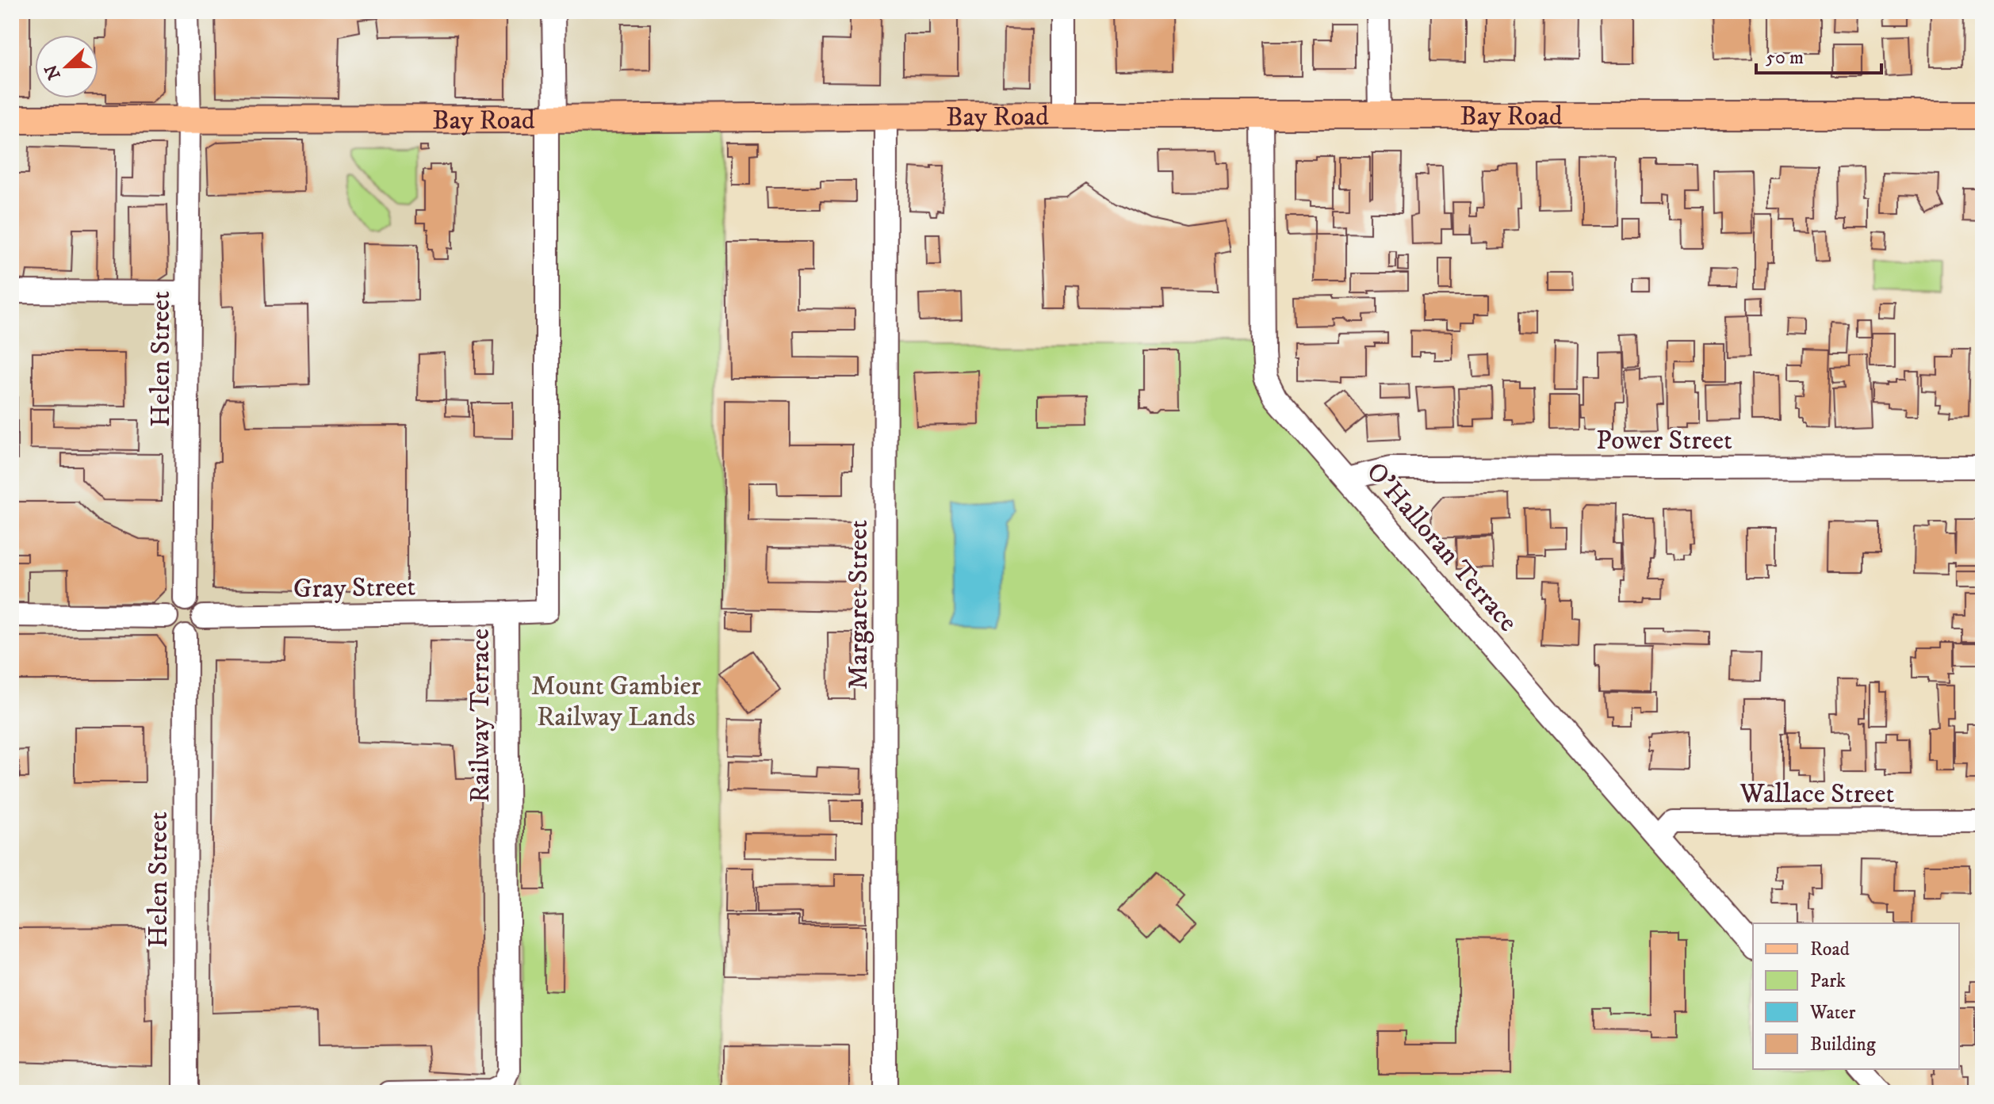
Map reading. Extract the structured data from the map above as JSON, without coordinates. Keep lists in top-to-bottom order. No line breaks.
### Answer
{"streets":{"main road":["Bay Road"],"street":["Helen Street","Power Street","O'Halloran Terrace","Gray Street","Margaret Street","Railway Terrace","Wallace Street"]},"crossings":[["Bay Road","Helen Street"],["Bay Road","O'Halloran Terrace"],["Bay Road","Margaret Street"],["Bay Road","Railway Terrace"],["Helen Street","Gray Street"],["Power Street","O'Halloran Terrace"],["O'Halloran Terrace","Wallace Street"],["Gray Street","Railway Terrace"]],"parks":["Mount Gambier Railway Lands"],"legend":["Road","Park","Water","Building"],"scale_bar":"50 m","north":"left"}
